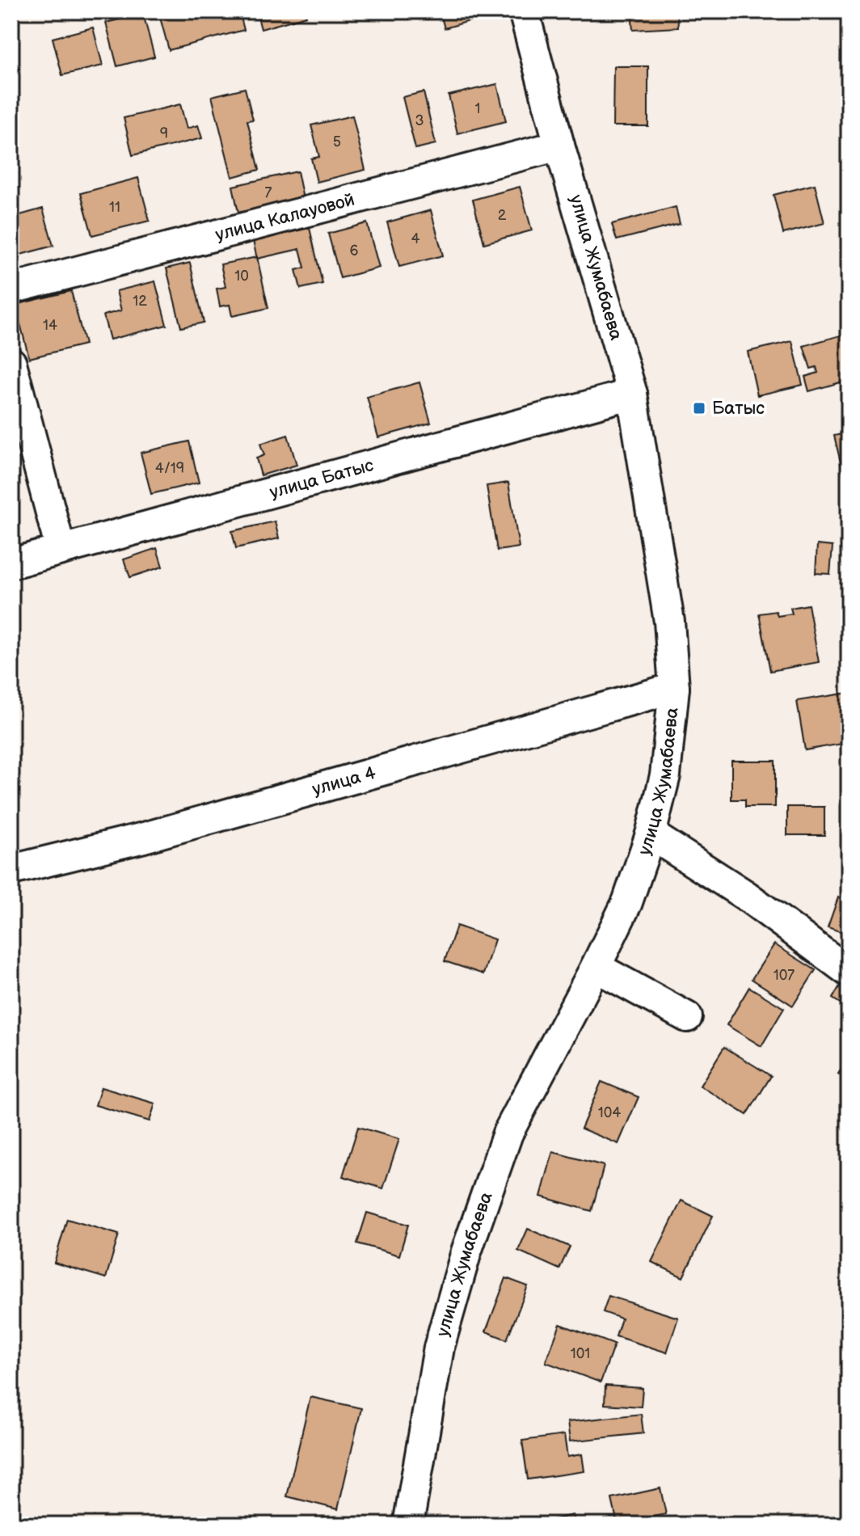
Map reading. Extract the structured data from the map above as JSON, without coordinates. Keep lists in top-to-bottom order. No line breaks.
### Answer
{"streets":{"street":["улица Калауовой","улица Жумабаева","улица Батыс","улица 4"]},"crossings":[["улица Калауовой","улица Жумабаева"],["улица Жумабаева","улица Батыс"],["улица Жумабаева","улица 4"]],"places":{"transit":["Батыс"]},"house_numbers":["1","3","9","5","7","11","2","4","6","10","12","14","4/19","107","104","101"]}
